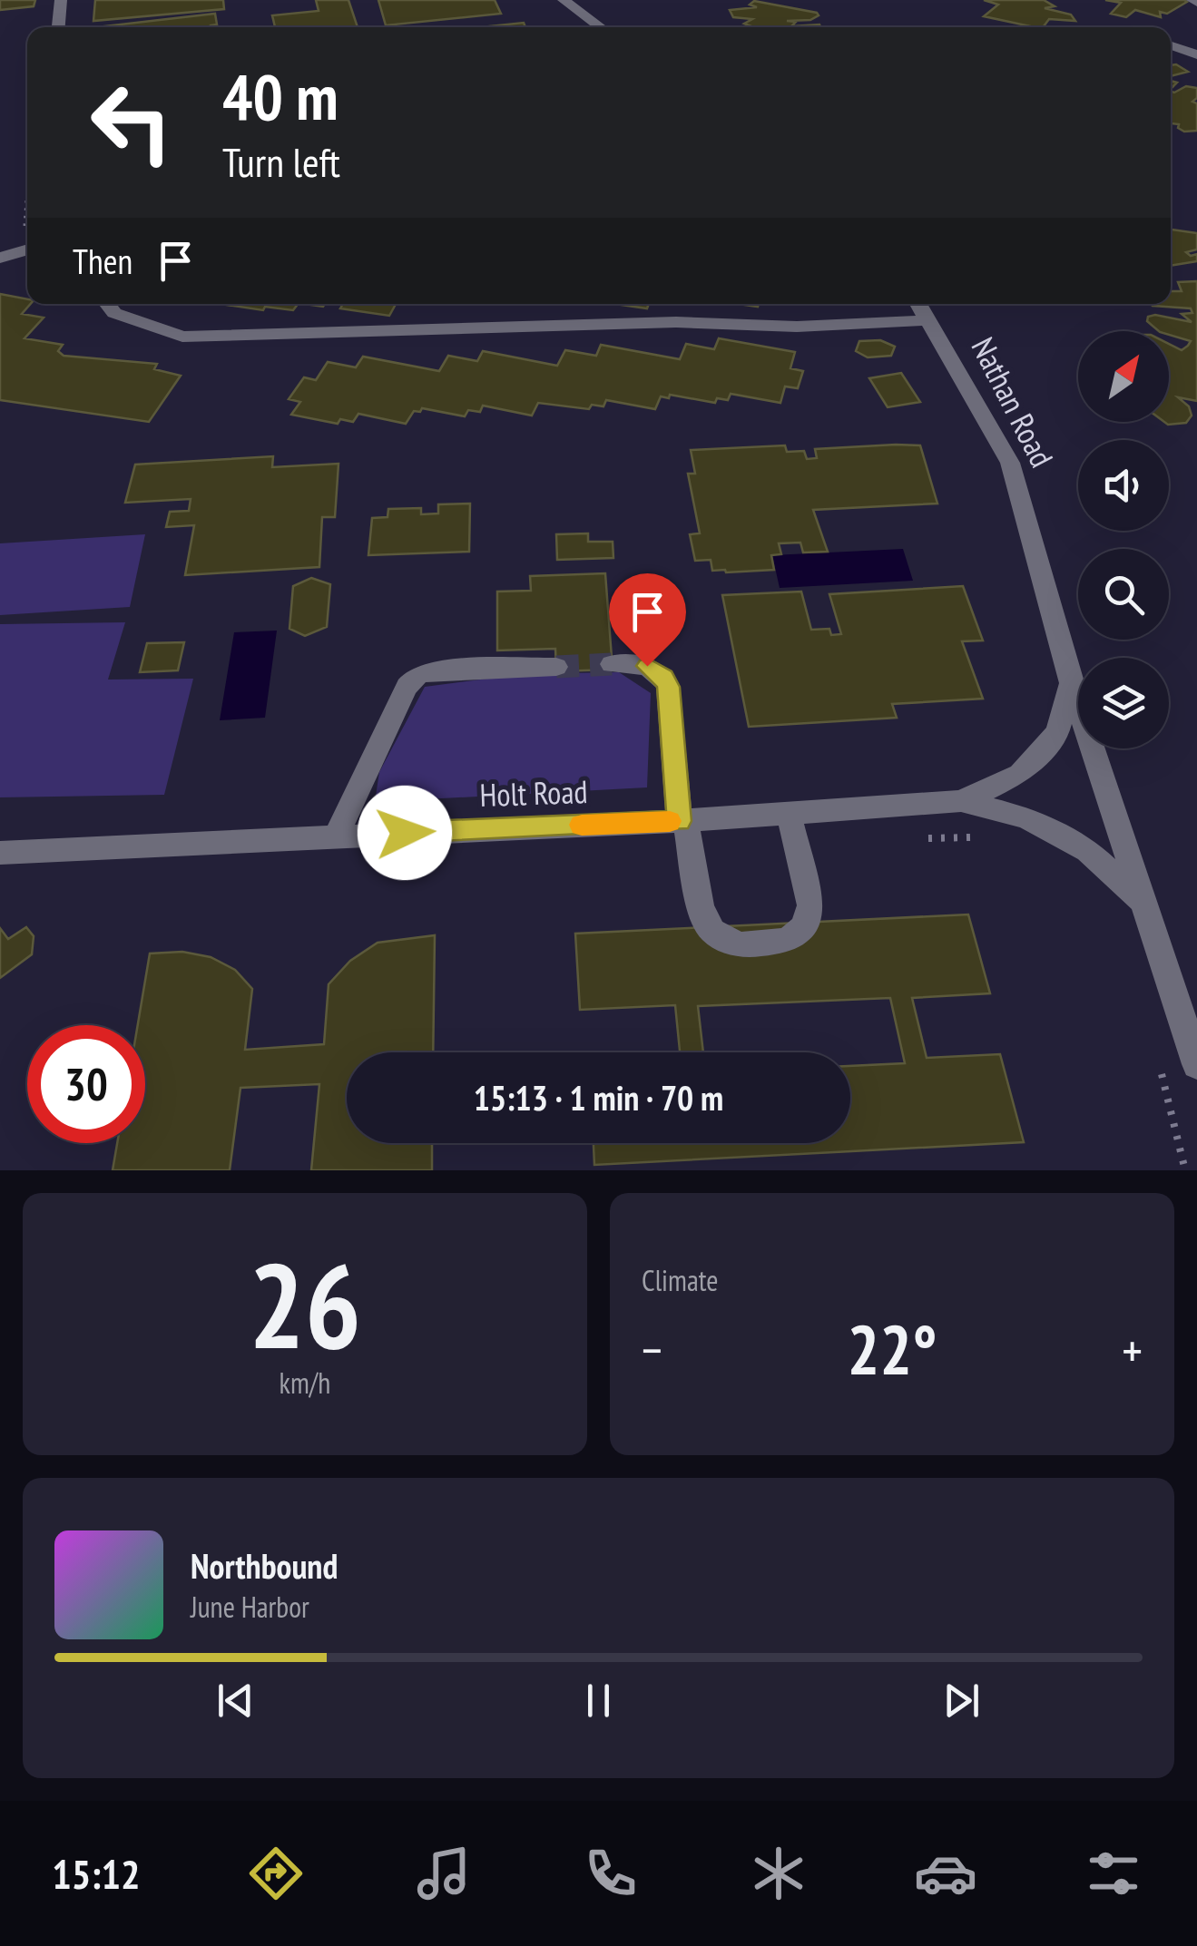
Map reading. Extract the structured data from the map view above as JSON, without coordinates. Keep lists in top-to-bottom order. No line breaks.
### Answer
{"streets":{"street":["Nathan Road","Holt Road"]},"crossings":[["Nathan Road","Holt Road"]],"north":"top right","page":{"turn":["40 m","Turn left"],"then":"Then","limit":"30","trip":"15:13 · 1 min · 70 m","tile":[["26","km/h"],"Climate"],"heat":["−","22°","+"],"song":["Northbound","June Harbor"],"tabs":"15:12"}}
